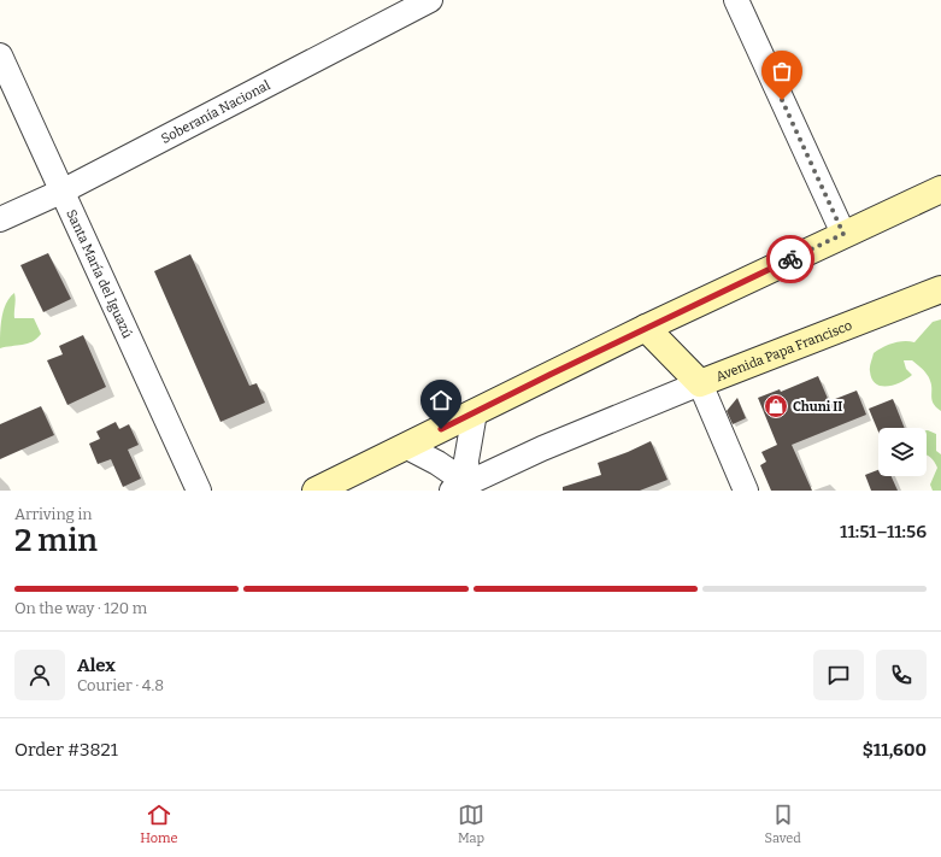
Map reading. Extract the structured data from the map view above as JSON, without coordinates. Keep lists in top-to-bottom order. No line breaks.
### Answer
{"streets":{"main road":["Avenida Papa Francisco"],"street":["Soberanía Nacional","Santa María del Iguazú"]},"crossings":[["Soberanía Nacional","Santa María del Iguazú"]],"places":{"shop":["Chuni II"]},"page":{"heading":["2 min","Arriving in","11:51–11:56"],"panel":["Alex","Courier · 4.8","Order #3821","$11,600"],"bar":"On the way · 120 m","tabs":["Home","Map","Saved"]}}
